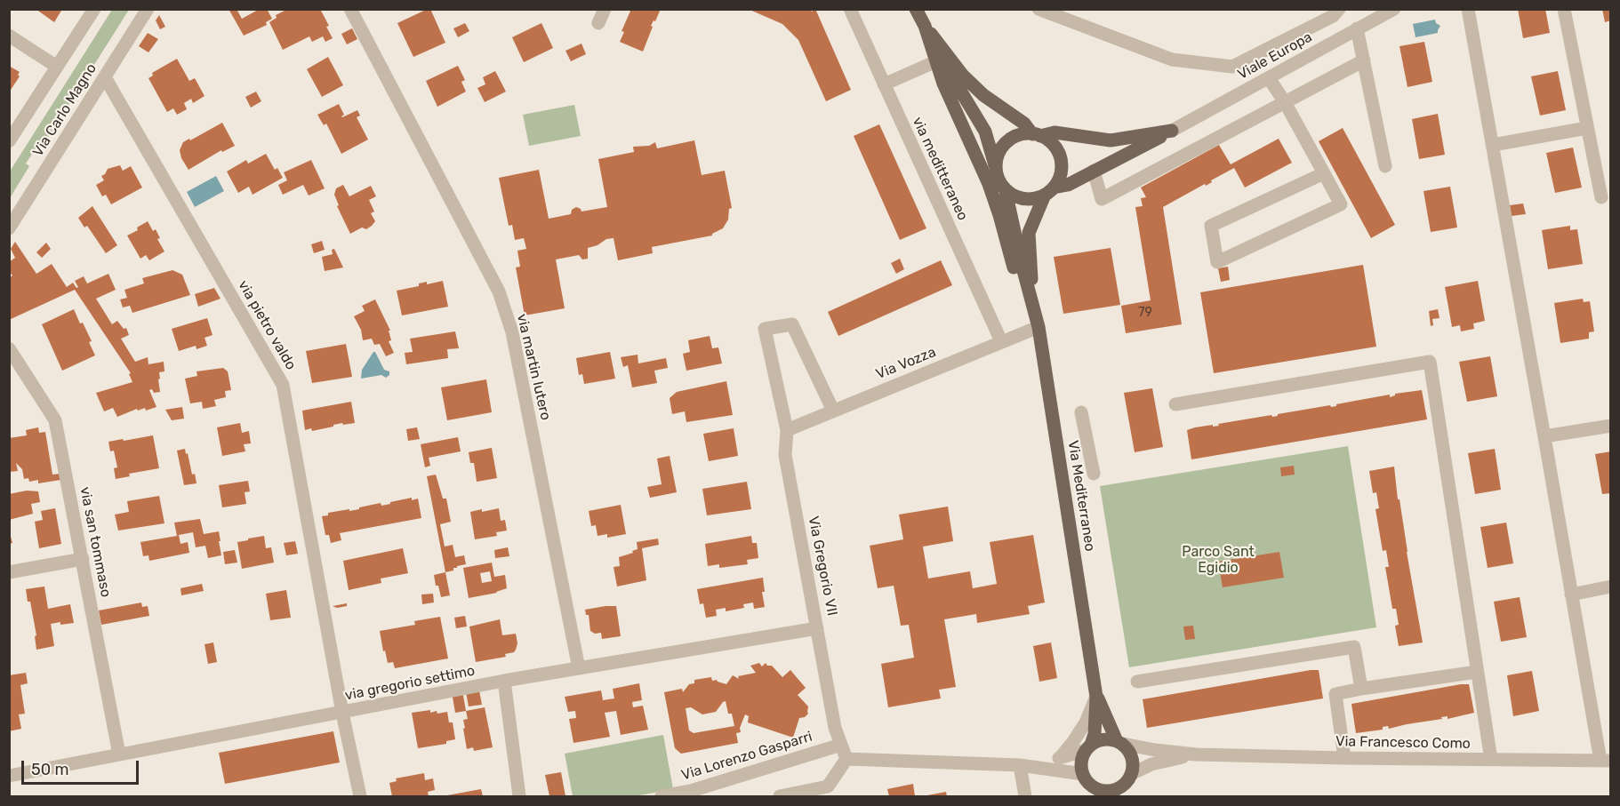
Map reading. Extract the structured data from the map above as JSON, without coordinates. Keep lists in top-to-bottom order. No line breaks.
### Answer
{"streets":{"main road":["Via Mediterraneo"],"street":["Viale Europa","Via Carlo Magno","via meditteraneo","via pietro valdo","Via Vozza","via martin lutero","via san tommaso","Via Gregorio VII","via gregorio settimo","Via Francesco Como","Via Lorenzo Gasparri"]},"crossings":[["Via Carlo Magno","via pietro valdo"],["via meditteraneo","Via Vozza"],["via pietro valdo","via gregorio settimo"],["Via Vozza","Via Mediterraneo"],["Via Vozza","Via Gregorio VII"],["via martin lutero","via gregorio settimo"],["Via Mediterraneo","Via Francesco Como"],["via san tommaso","via gregorio settimo"],["Via Gregorio VII","via gregorio settimo"],["Via Gregorio VII","Via Lorenzo Gasparri"]],"parks":["Parco Sant Egidio"],"house_numbers":["79"],"scale_bar":"50 m"}
